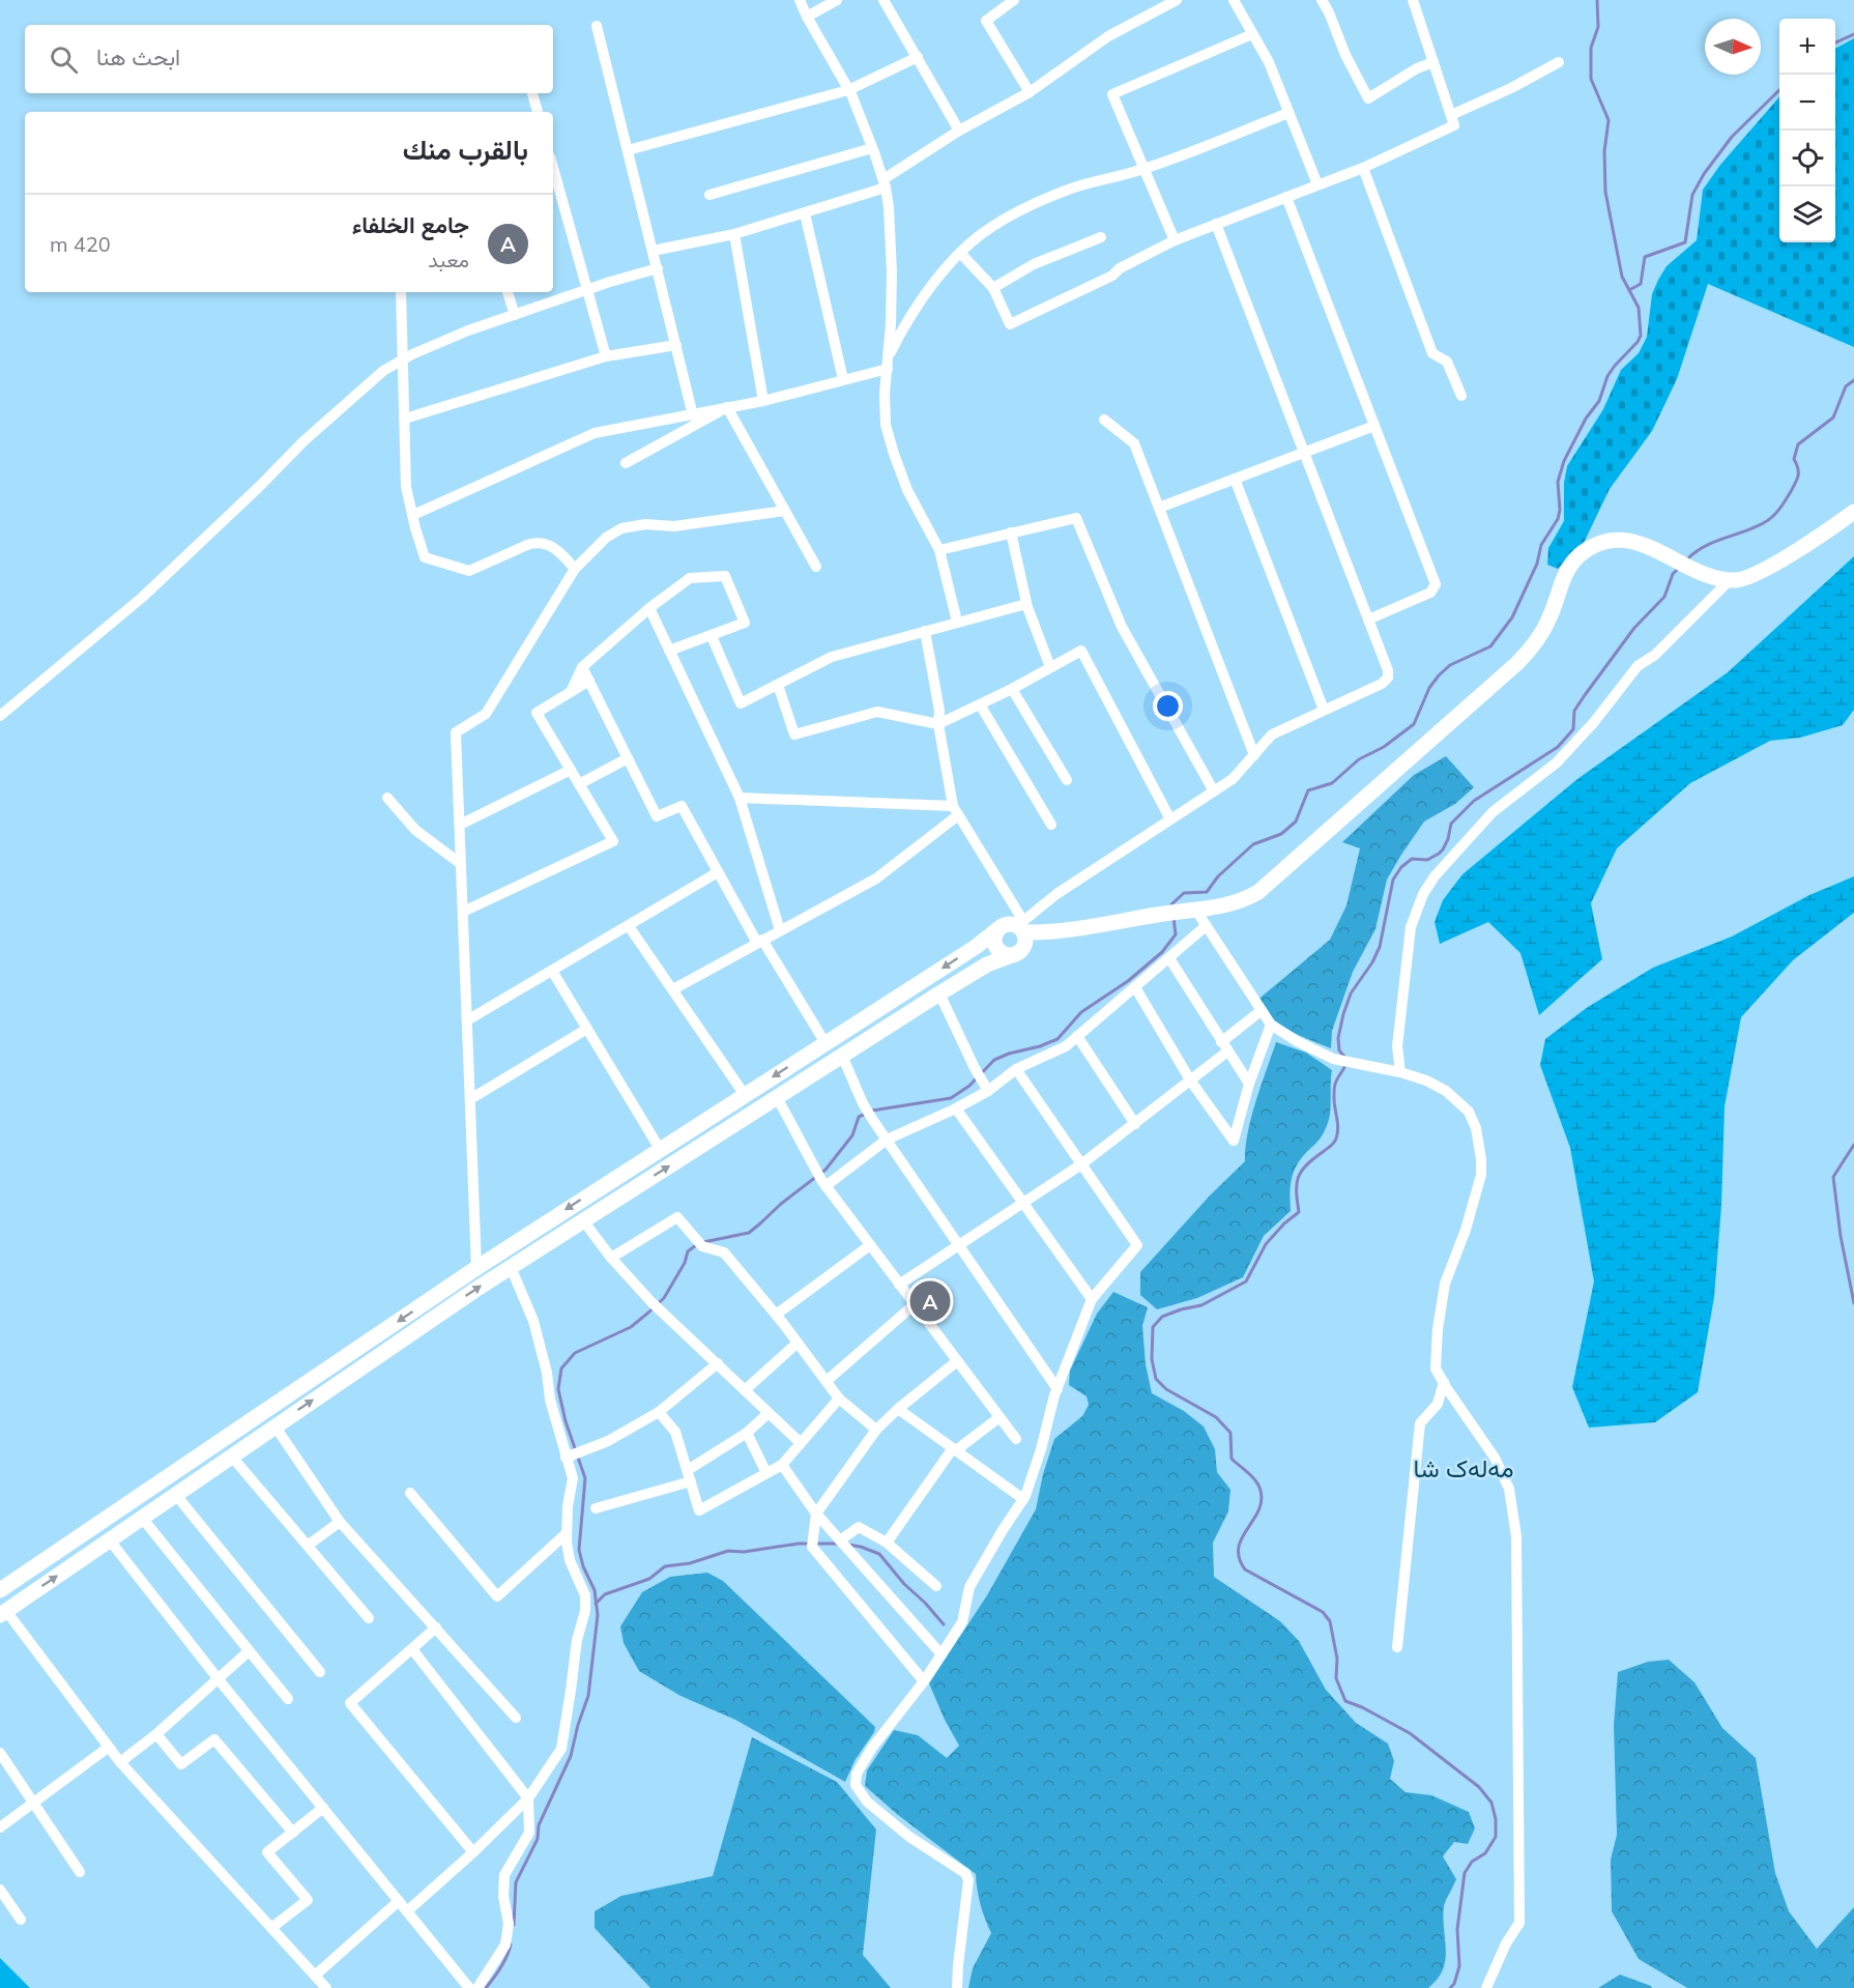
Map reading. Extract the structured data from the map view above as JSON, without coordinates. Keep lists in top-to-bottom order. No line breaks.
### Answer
{"districts":["مەلەک شا"],"north":"right","page":{"map_buttons":["+","−"],"search":"ابحث هنا","heading":"بالقرب منك","list":[{"mark":"A","name":"جامع الخلفاء","note":"معبد","value":"420 m"}],"pins":"A"}}
